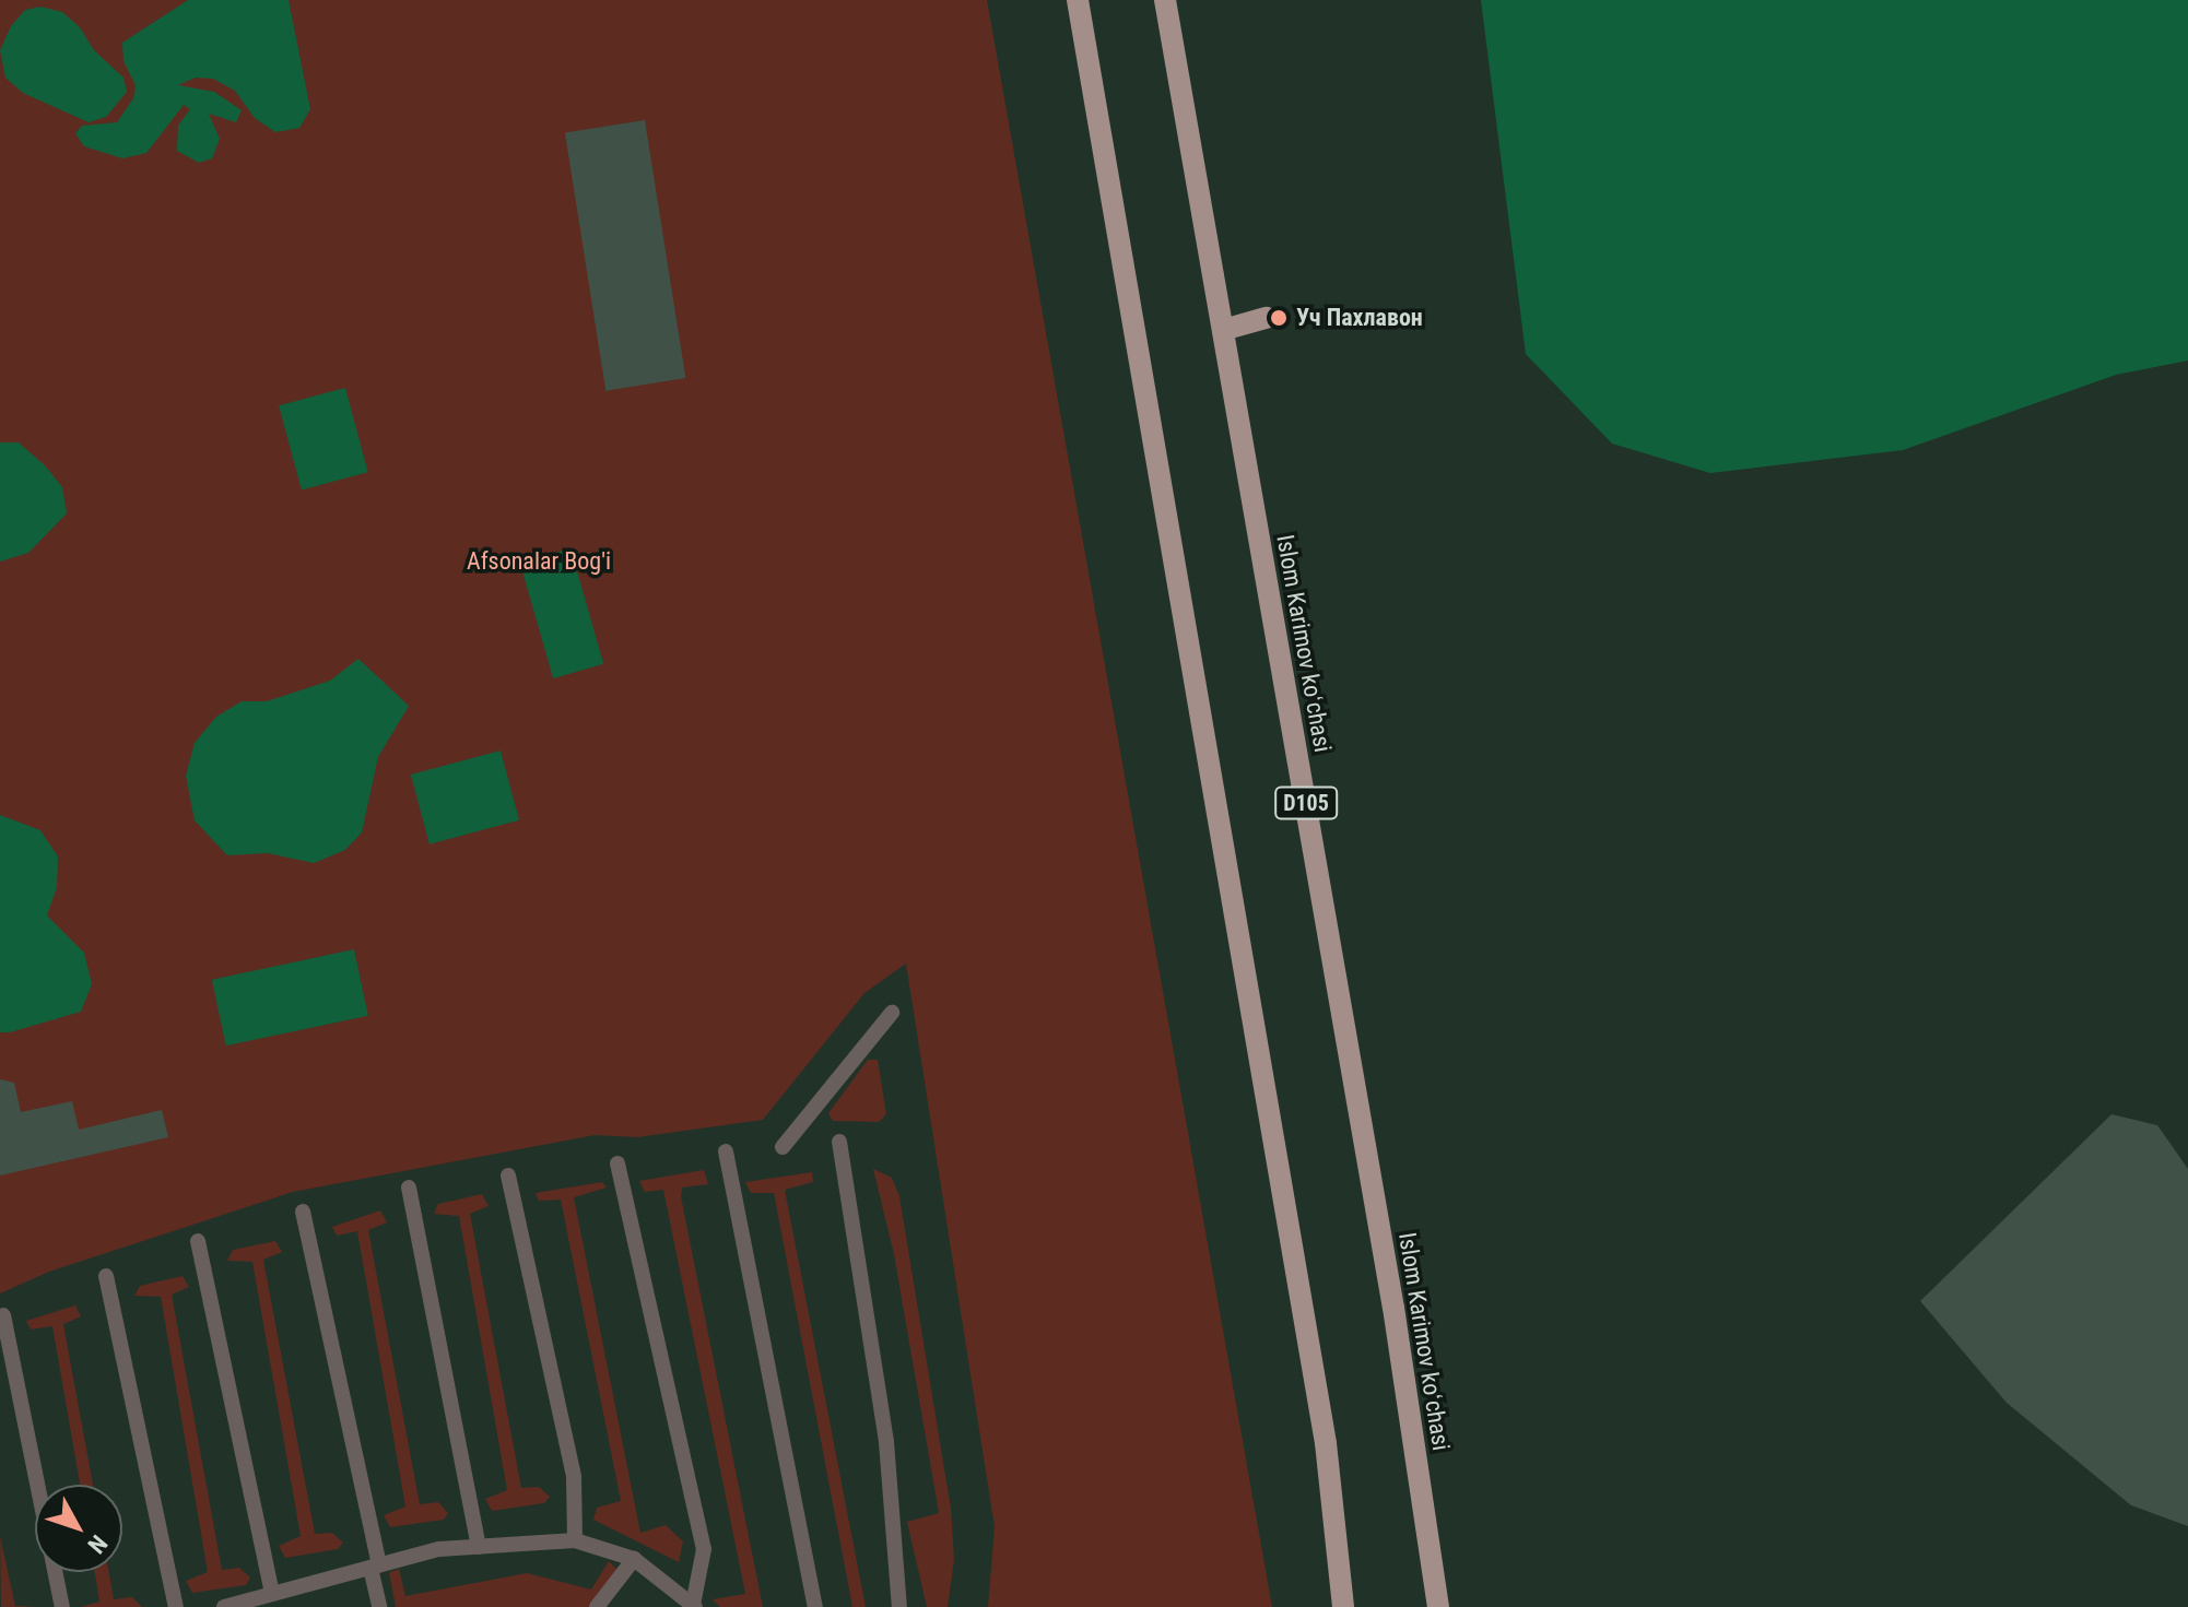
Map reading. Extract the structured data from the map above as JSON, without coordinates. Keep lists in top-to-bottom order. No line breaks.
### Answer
{"streets":{"main road":["Islom Karimov koʻchasi","D105"]},"parks":["Afsonalar Bog'i"],"places":["Уч Пахлавон"],"north":"bottom right"}
